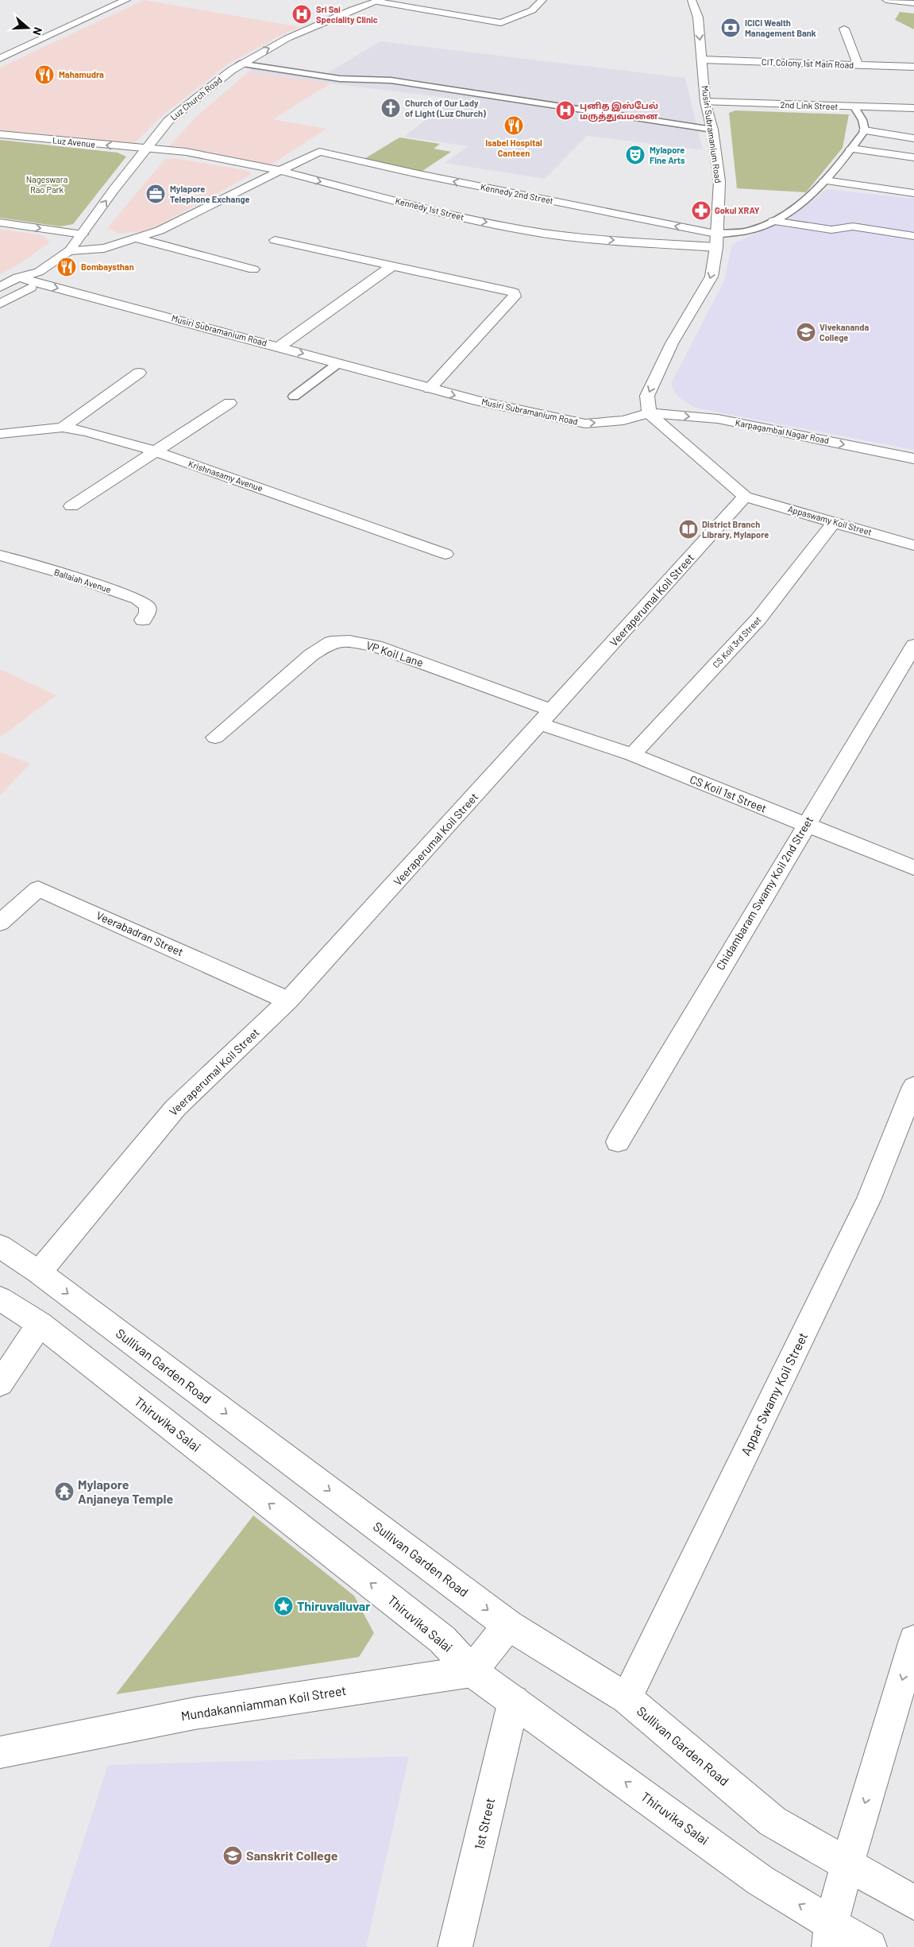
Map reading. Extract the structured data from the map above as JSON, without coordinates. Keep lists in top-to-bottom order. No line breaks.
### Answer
{"streets":{"street":["CIT Colony 1st Main Road","Luz Church Road","2nd Link Street","Musiri Subramanium Road","Luz Avenue","Kennedy 2nd Street","Kennedy 1st Street","Karpagambal Nagar Road","Krishnasamy Avenue","Appaswamy Koil Street","Ballaiah Avenue","Veeraperumal Koil Street","CS Koil 3rd Street","VP Koil Lane","CS Koil 1st Street","Chidambaram Swamy Koil 2nd Street","Veerabadran Street","Sullivan Garden Road","Appar Swamy Koil Street","Thiruvika Salai","Mundakanniamman Koil Street","1st Street"]},"crossings":[["CIT Colony 1st Main Road","Musiri Subramanium Road"],["Luz Church Road","Musiri Subramanium Road"],["Luz Church Road","Luz Avenue"],["Luz Church Road","Kennedy 1st Street"],["2nd Link Street","Musiri Subramanium Road"],["Musiri Subramanium Road","Kennedy 2nd Street"],["Musiri Subramanium Road","Kennedy 1st Street"],["Musiri Subramanium Road","Karpagambal Nagar Road"],["Luz Avenue","Kennedy 1st Street"],["Kennedy 2nd Street","Kennedy 1st Street"],["Appaswamy Koil Street","Veeraperumal Koil Street"],["Appaswamy Koil Street","CS Koil 3rd Street"],["Veeraperumal Koil Street","VP Koil Lane"],["Veeraperumal Koil Street","CS Koil 1st Street"],["Veeraperumal Koil Street","Veerabadran Street"],["Veeraperumal Koil Street","Sullivan Garden Road"],["CS Koil 3rd Street","CS Koil 1st Street"],["VP Koil Lane","CS Koil 1st Street"],["CS Koil 1st Street","Chidambaram Swamy Koil 2nd Street"],["Sullivan Garden Road","Appar Swamy Koil Street"],["Thiruvika Salai","Mundakanniamman Koil Street"],["Thiruvika Salai","1st Street"]],"one_way":["Karpagambal Nagar Road","Sullivan Garden Road","Thiruvika Salai"],"parks":["Nageswara Rao Park"],"places":{"hospital":["Sri Sai Speciality Clinic","புனித இஸ்பேல் மருத்துவமனை"],"bank":["ICICI Wealth Management Bank"],"restaurant":["Mahamudra","Isabel Hospital Canteen","Bombaysthan"],"church":["Church of Our Lady of Light (Luz Church)"],"theatre":["Mylapore Fine Arts"],"office":["Mylapore Telephone Exchange"],"pharmacy":["Gokul XRAY"],"school or university":["Vivekananda College","Sanskrit College"],"library":["District Branch Library, Mylapore"],"temple":["Mylapore Anjaneya Temple"],"place":["Thiruvalluvar"]},"north":"right"}
